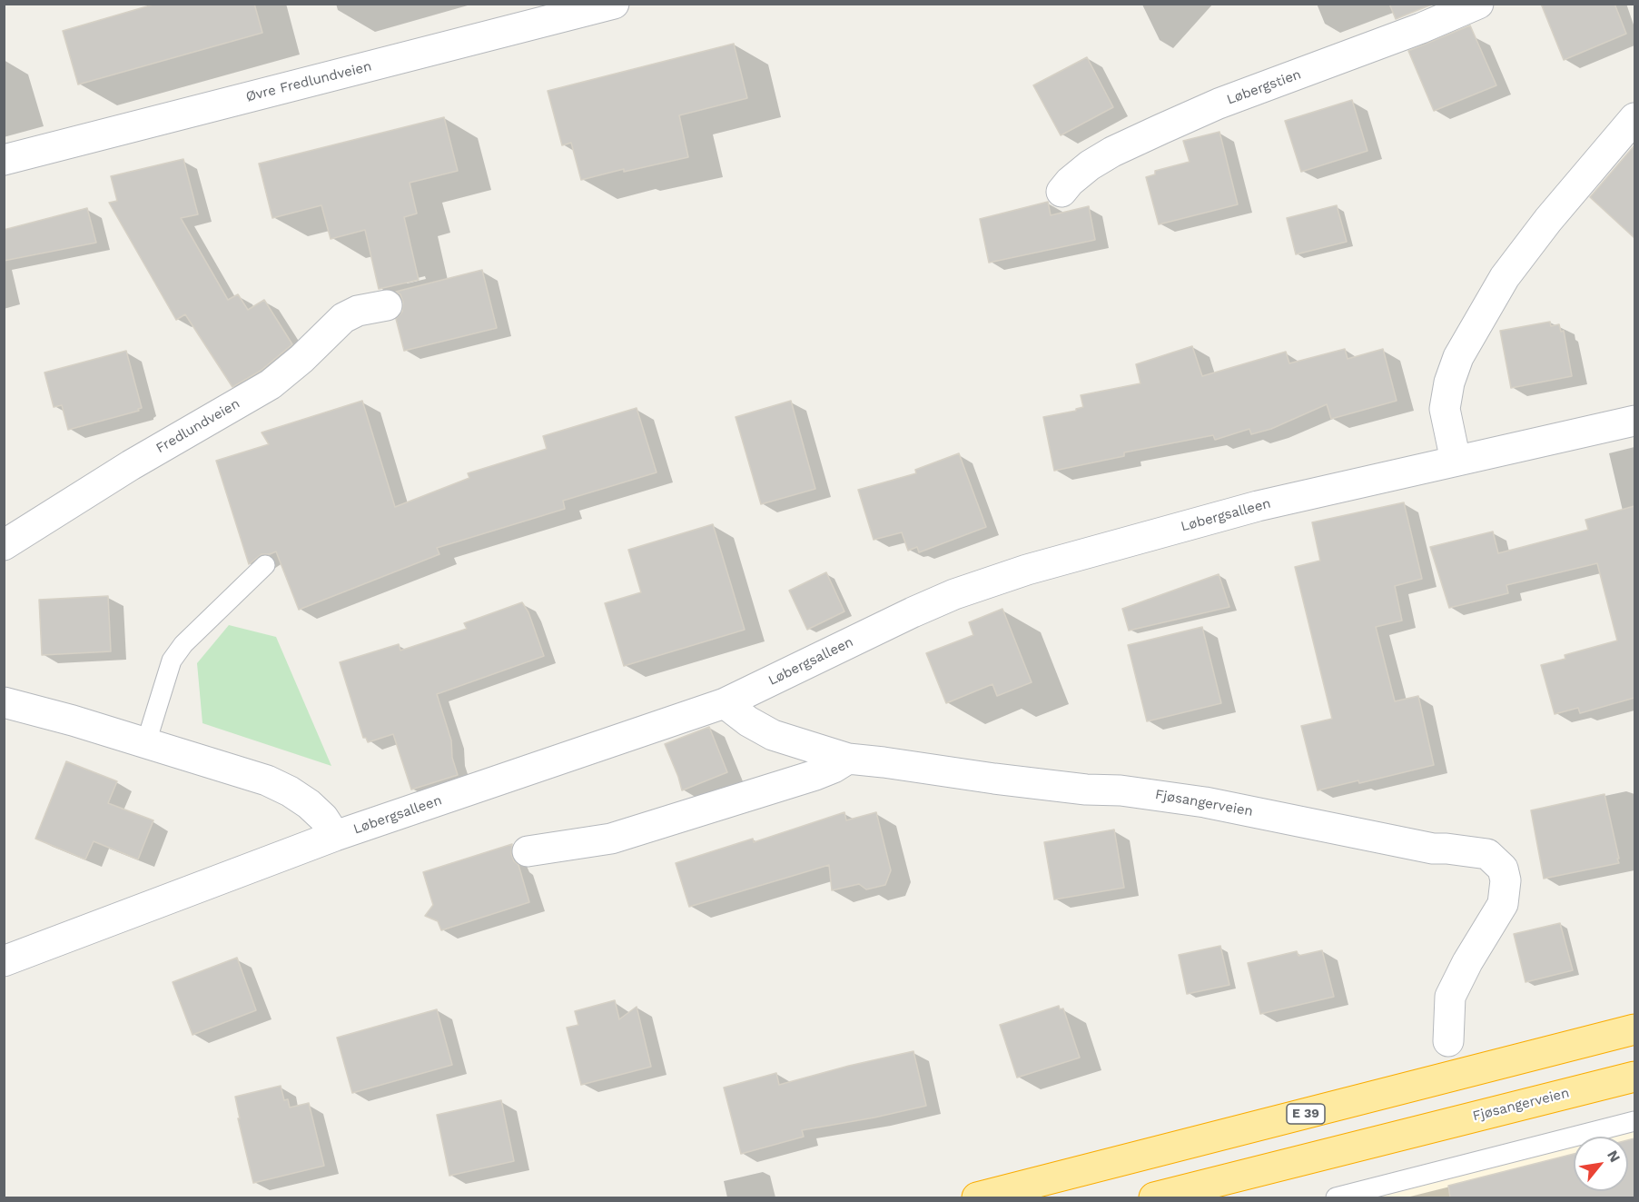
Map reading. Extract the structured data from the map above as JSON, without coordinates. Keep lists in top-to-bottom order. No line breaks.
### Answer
{"streets":{"highway":["Fjøsangerveien","E 39"],"street":["Øvre Fredlundveien","Løbergstien","Fredlundveien","Løbergsalleen"]},"crossings":[["Løbergsalleen","Fjøsangerveien"]],"north":"top right"}
